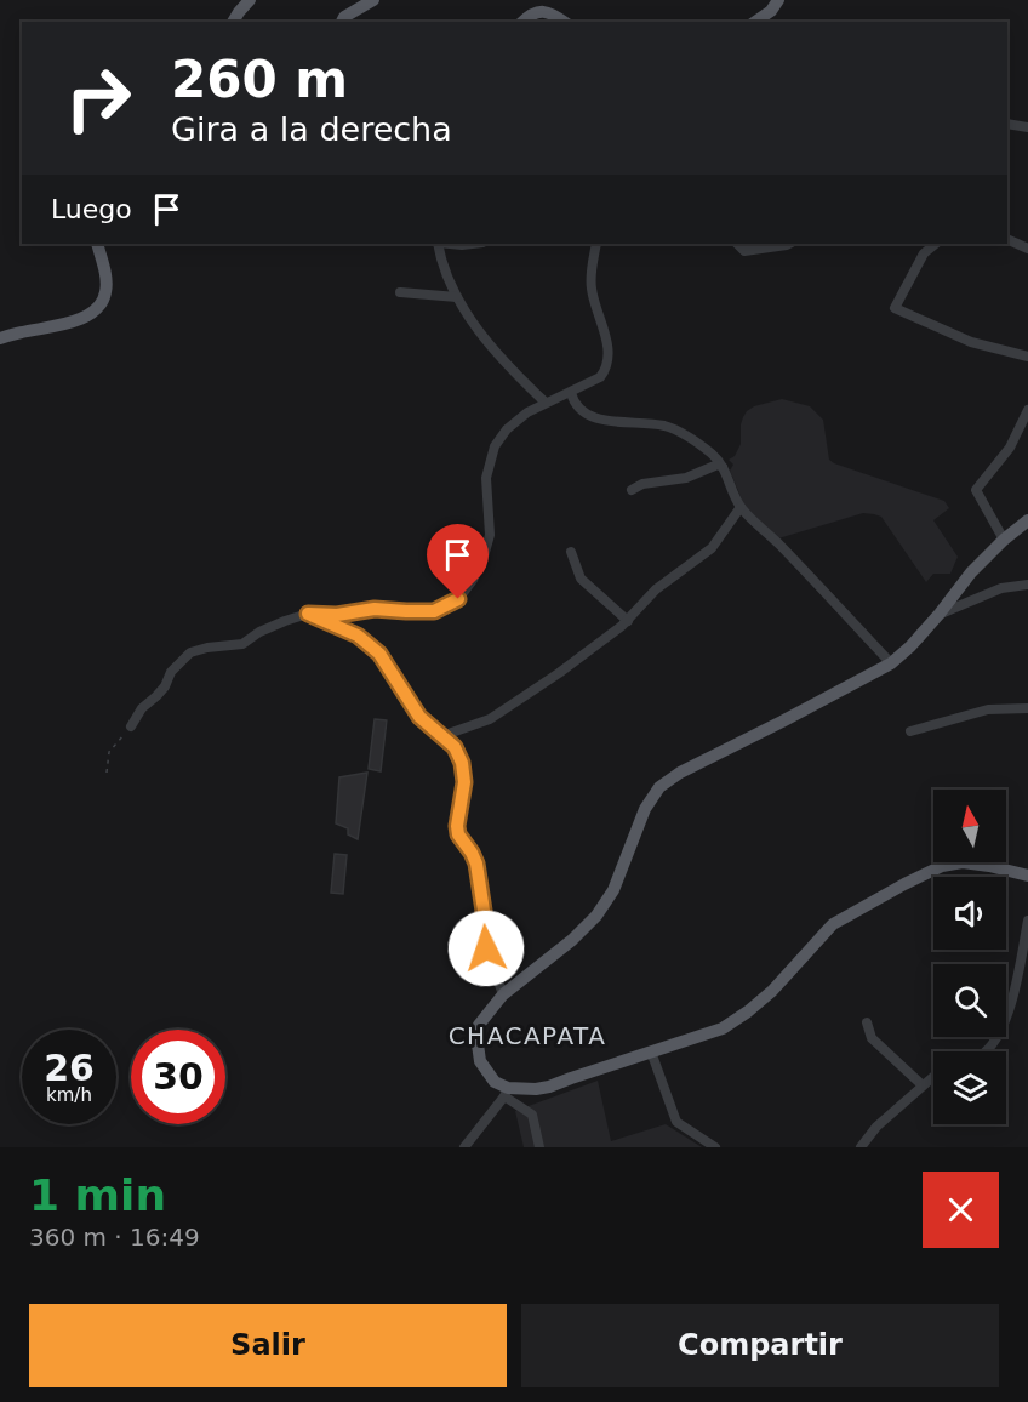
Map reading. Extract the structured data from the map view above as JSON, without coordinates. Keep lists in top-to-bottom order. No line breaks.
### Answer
{"districts":["CHACAPATA"],"north":"top","page":{"turn":["260 m","Gira a la derecha"],"then":"Luego","speed":"26 km/h","limit":"30","heading":["1 min","360 m · 16:49"],"buttons":["Salir","Compartir"]}}
